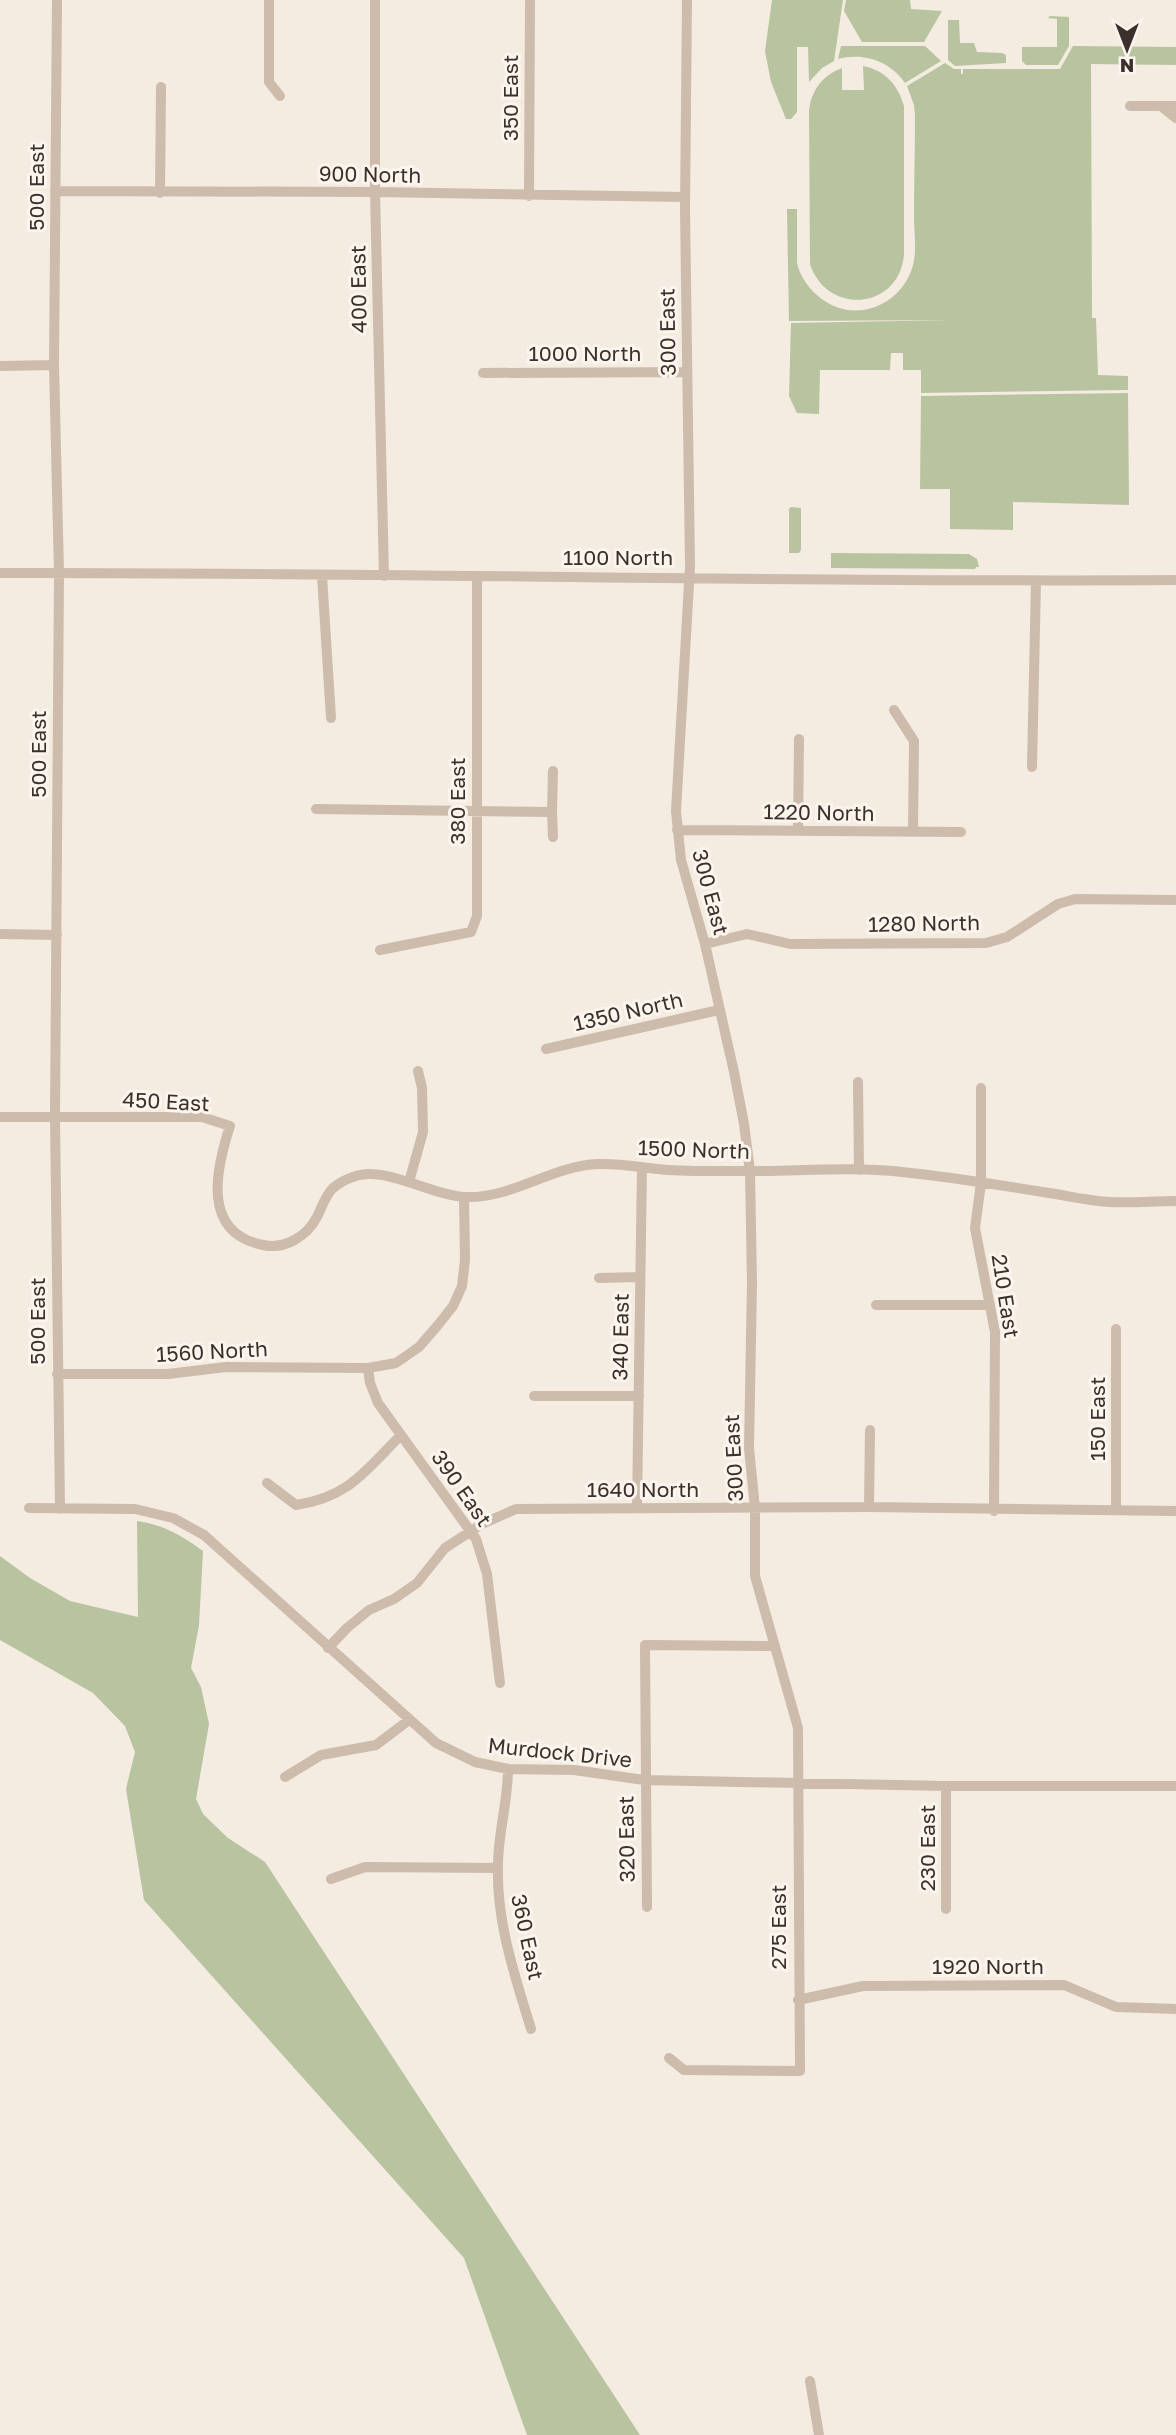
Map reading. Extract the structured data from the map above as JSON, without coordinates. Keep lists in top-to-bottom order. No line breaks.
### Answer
{"streets":{"street":["350 East","900 North","500 East","400 East","300 East","1000 North","1100 North","380 East","1220 North","1280 North","1350 North","450 East","1500 North","210 East","340 East","1560 North","150 East","390 East","1640 North","Murdock Drive","320 East","230 East","275 East","360 East","1920 North"]},"crossings":[["350 East","900 North"],["900 North","500 East"],["900 North","400 East"],["900 North","300 East"],["500 East","1100 North"],["500 East","450 East"],["500 East","1560 North"],["500 East","Murdock Drive"],["400 East","1100 North"],["300 East","1000 North"],["300 East","1100 North"],["300 East","1220 North"],["300 East","1280 North"],["300 East","1350 North"],["300 East","1500 North"],["300 East","1640 North"],["300 East","Murdock Drive"],["300 East","320 East"],["300 East","275 East"],["1100 North","380 East"],["450 East","1500 North"],["1500 North","210 East"],["1500 North","340 East"],["1500 North","1560 North"],["210 East","1640 North"],["340 East","1640 North"],["1560 North","390 East"],["150 East","1640 North"],["390 East","1640 North"],["1640 North","Murdock Drive"],["Murdock Drive","320 East"],["Murdock Drive","230 East"],["Murdock Drive","275 East"],["Murdock Drive","360 East"],["275 East","1920 North"]],"north":"bottom"}
